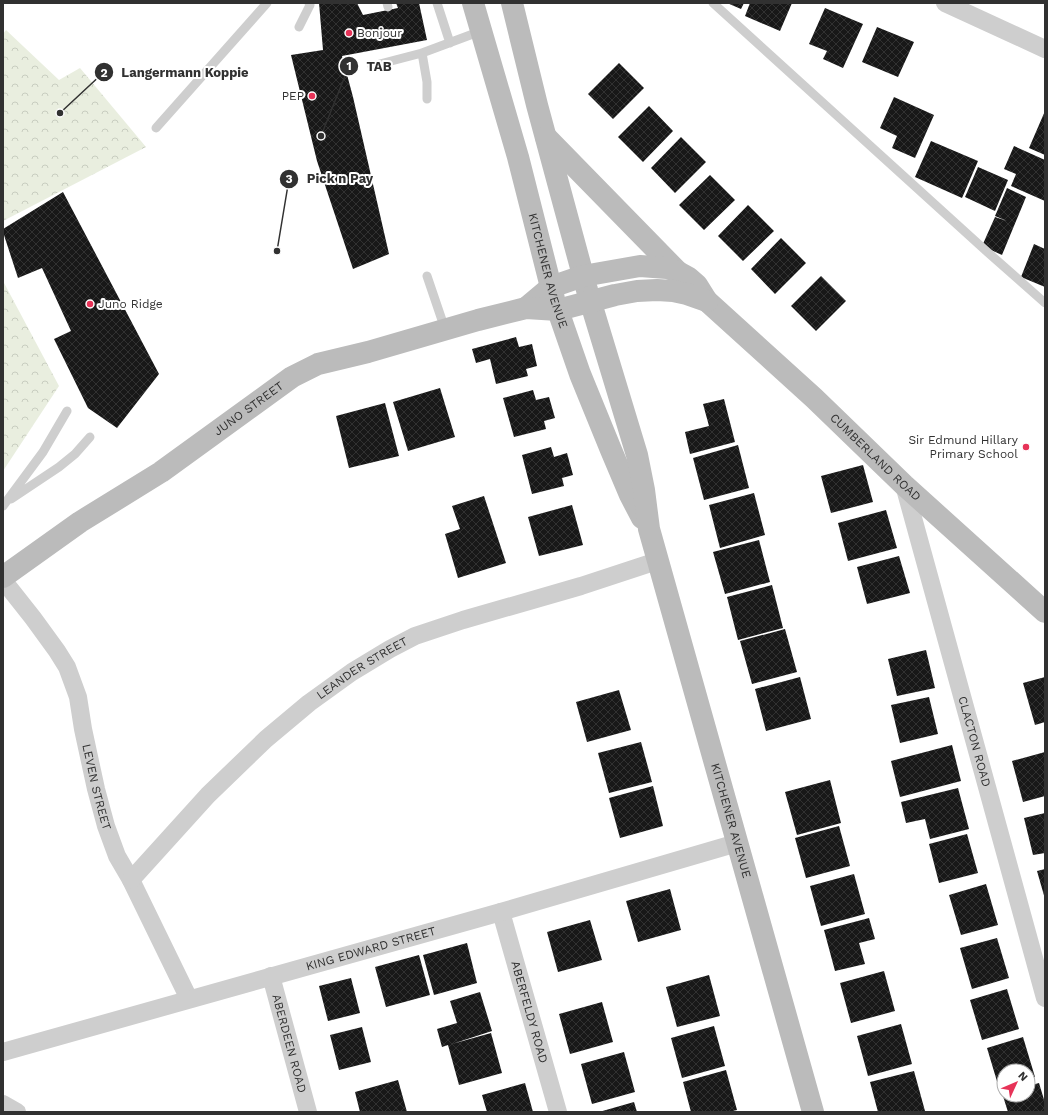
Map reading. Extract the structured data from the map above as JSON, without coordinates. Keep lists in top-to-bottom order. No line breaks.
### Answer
{"streets":{"main road":["KITCHENER AVENUE","JUNO STREET","CUMBERLAND ROAD"],"street":["LEANDER STREET","CLACTON ROAD","LEVEN STREET","KING EDWARD STREET","ABERFELDY ROAD","ABERDEEN ROAD"]},"crossings":[["KITCHENER AVENUE","CUMBERLAND ROAD"],["KITCHENER AVENUE","LEANDER STREET"],["KITCHENER AVENUE","KING EDWARD STREET"],["JUNO STREET","CUMBERLAND ROAD"],["CUMBERLAND ROAD","CLACTON ROAD"],["LEANDER STREET","LEVEN STREET"],["LEVEN STREET","KING EDWARD STREET"],["KING EDWARD STREET","ABERFELDY ROAD"],["KING EDWARD STREET","ABERDEEN ROAD"]],"places":["Bonjour","PEP","Langermann Koppie","TAB","Pick n Pay","Juno Ridge","Sir Edmund Hillary Primary School"],"north":"top right"}
